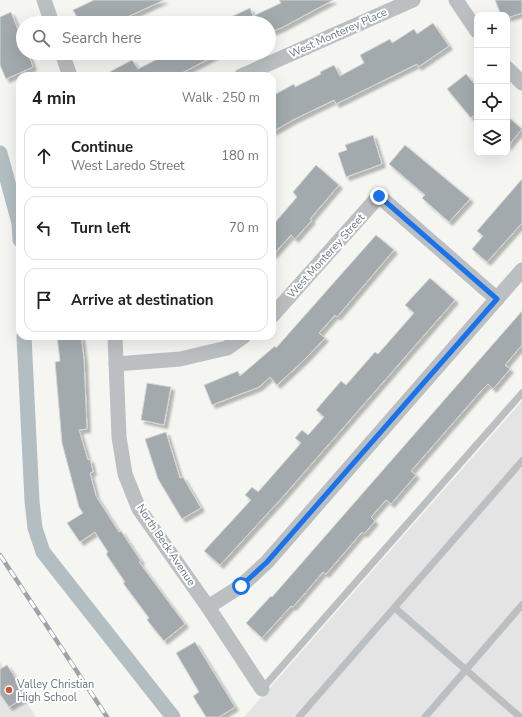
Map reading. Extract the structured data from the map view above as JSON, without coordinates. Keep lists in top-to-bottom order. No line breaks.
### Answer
{"streets":{"street":["West Monterey Place","West Monterey Street","North Beck Avenue"]},"places":["Valley Christian High School"],"page":{"map_buttons":["+","−"],"search":"Search here","heading":["4 min","Walk · 250 m"],"list":[["Continue","West Laredo Street","180 m"],["Turn left","70 m"],"Arrive at destination"]}}
